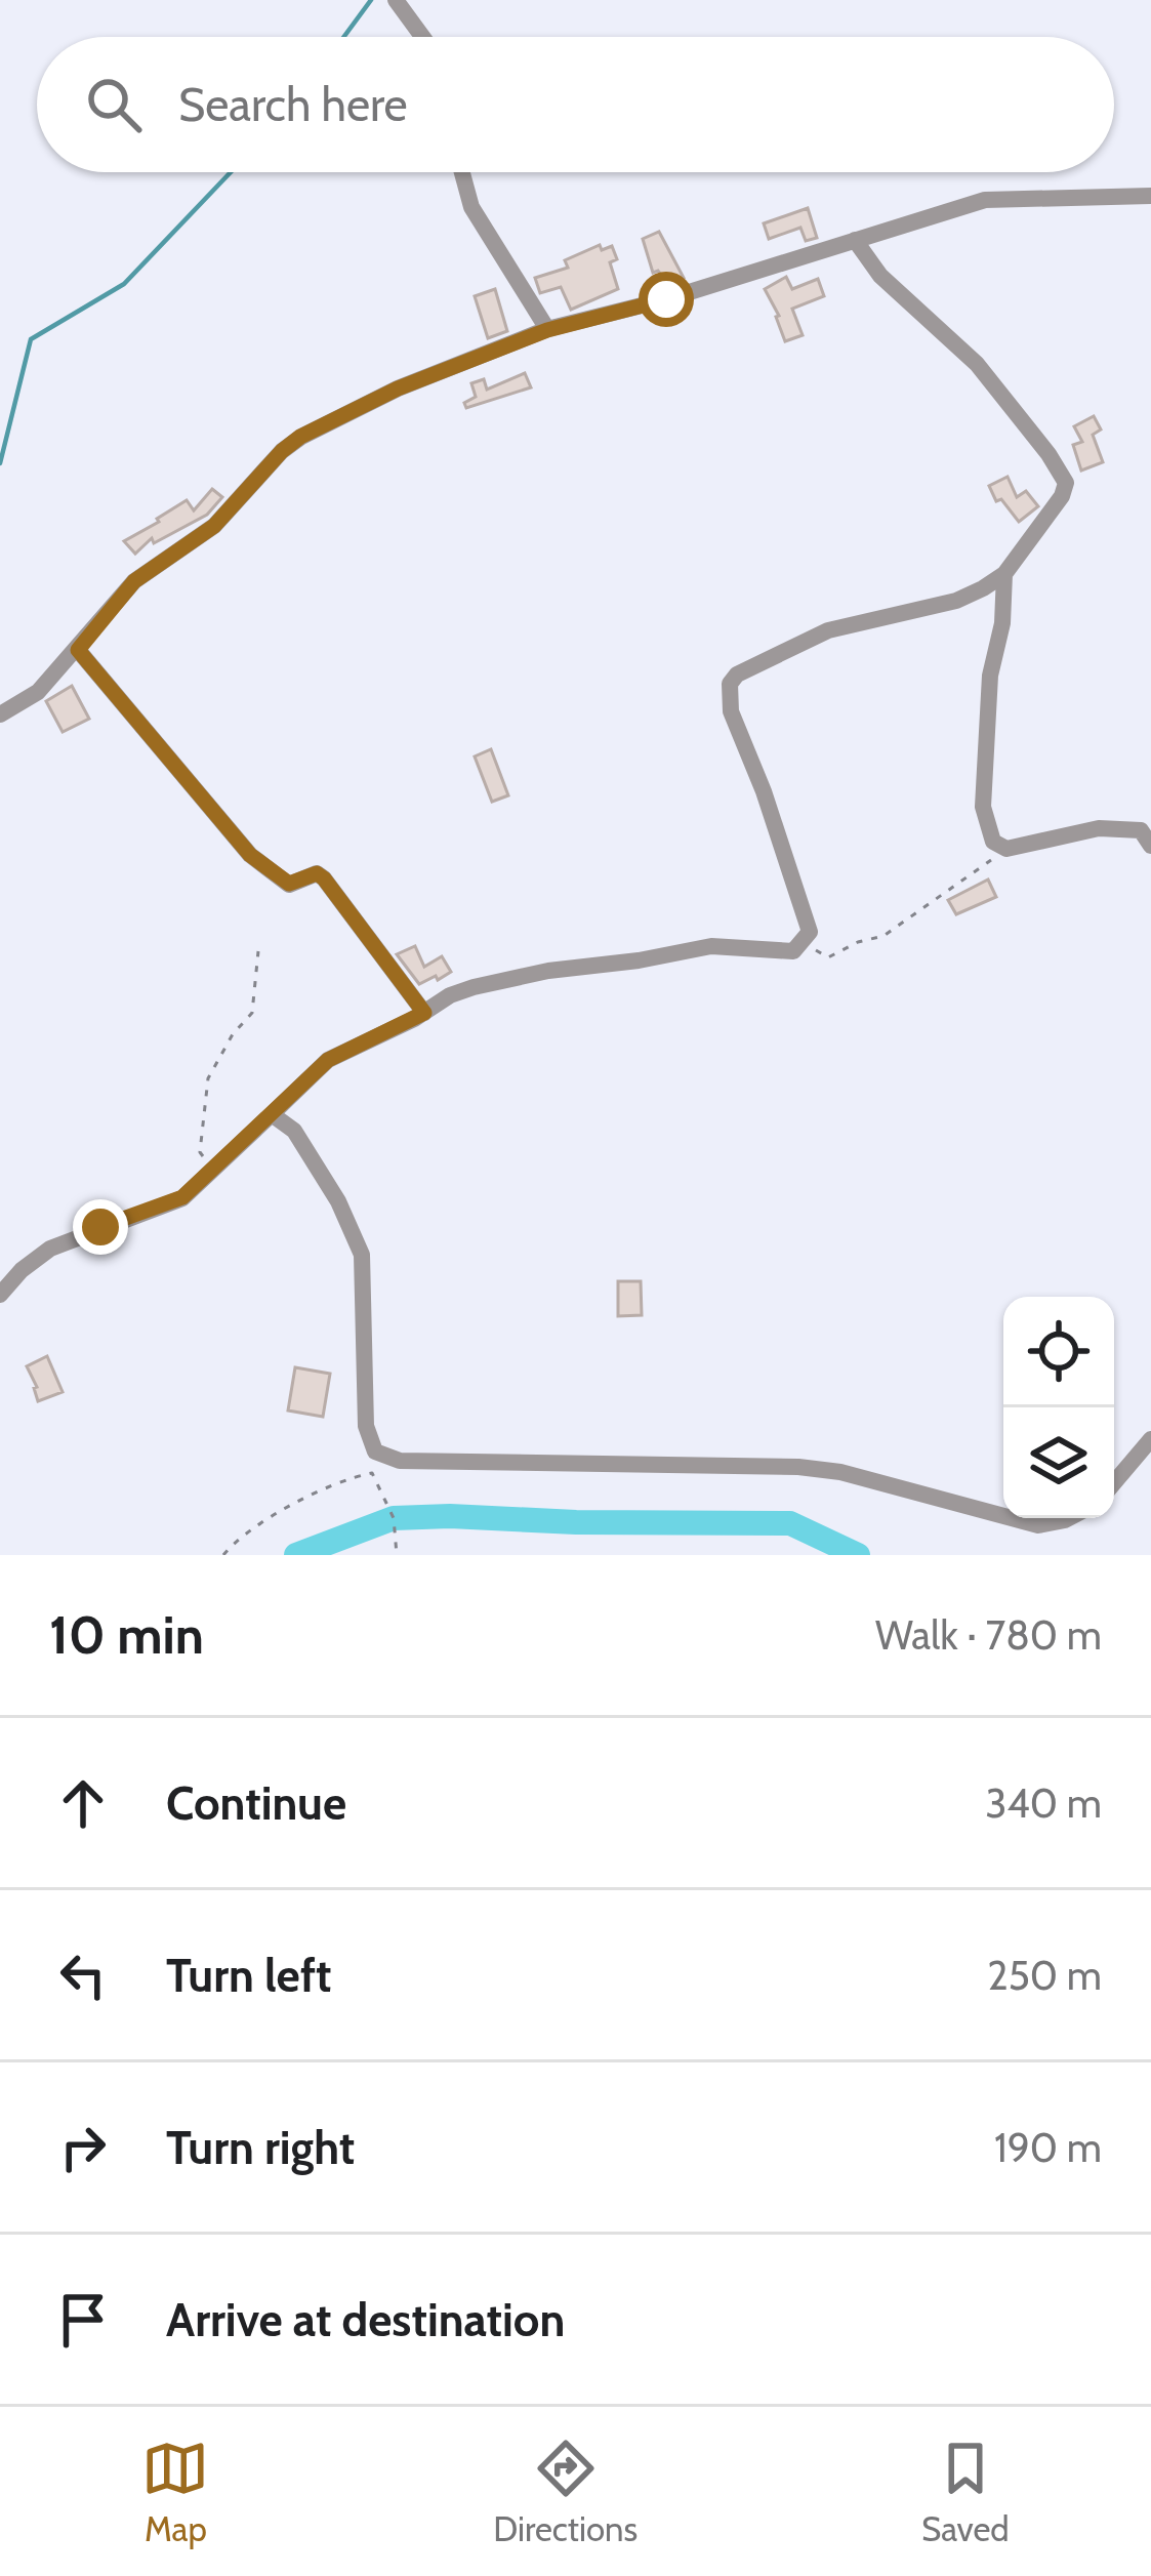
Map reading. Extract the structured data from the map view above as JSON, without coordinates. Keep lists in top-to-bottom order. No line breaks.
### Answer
{"page":{"search":"Search here","heading":["10 min","Walk · 780 m"],"list":[["Continue","340 m"],["Turn left","250 m"],["Turn right","190 m"],"Arrive at destination"],"nav":["Map","Directions","Saved"]}}
